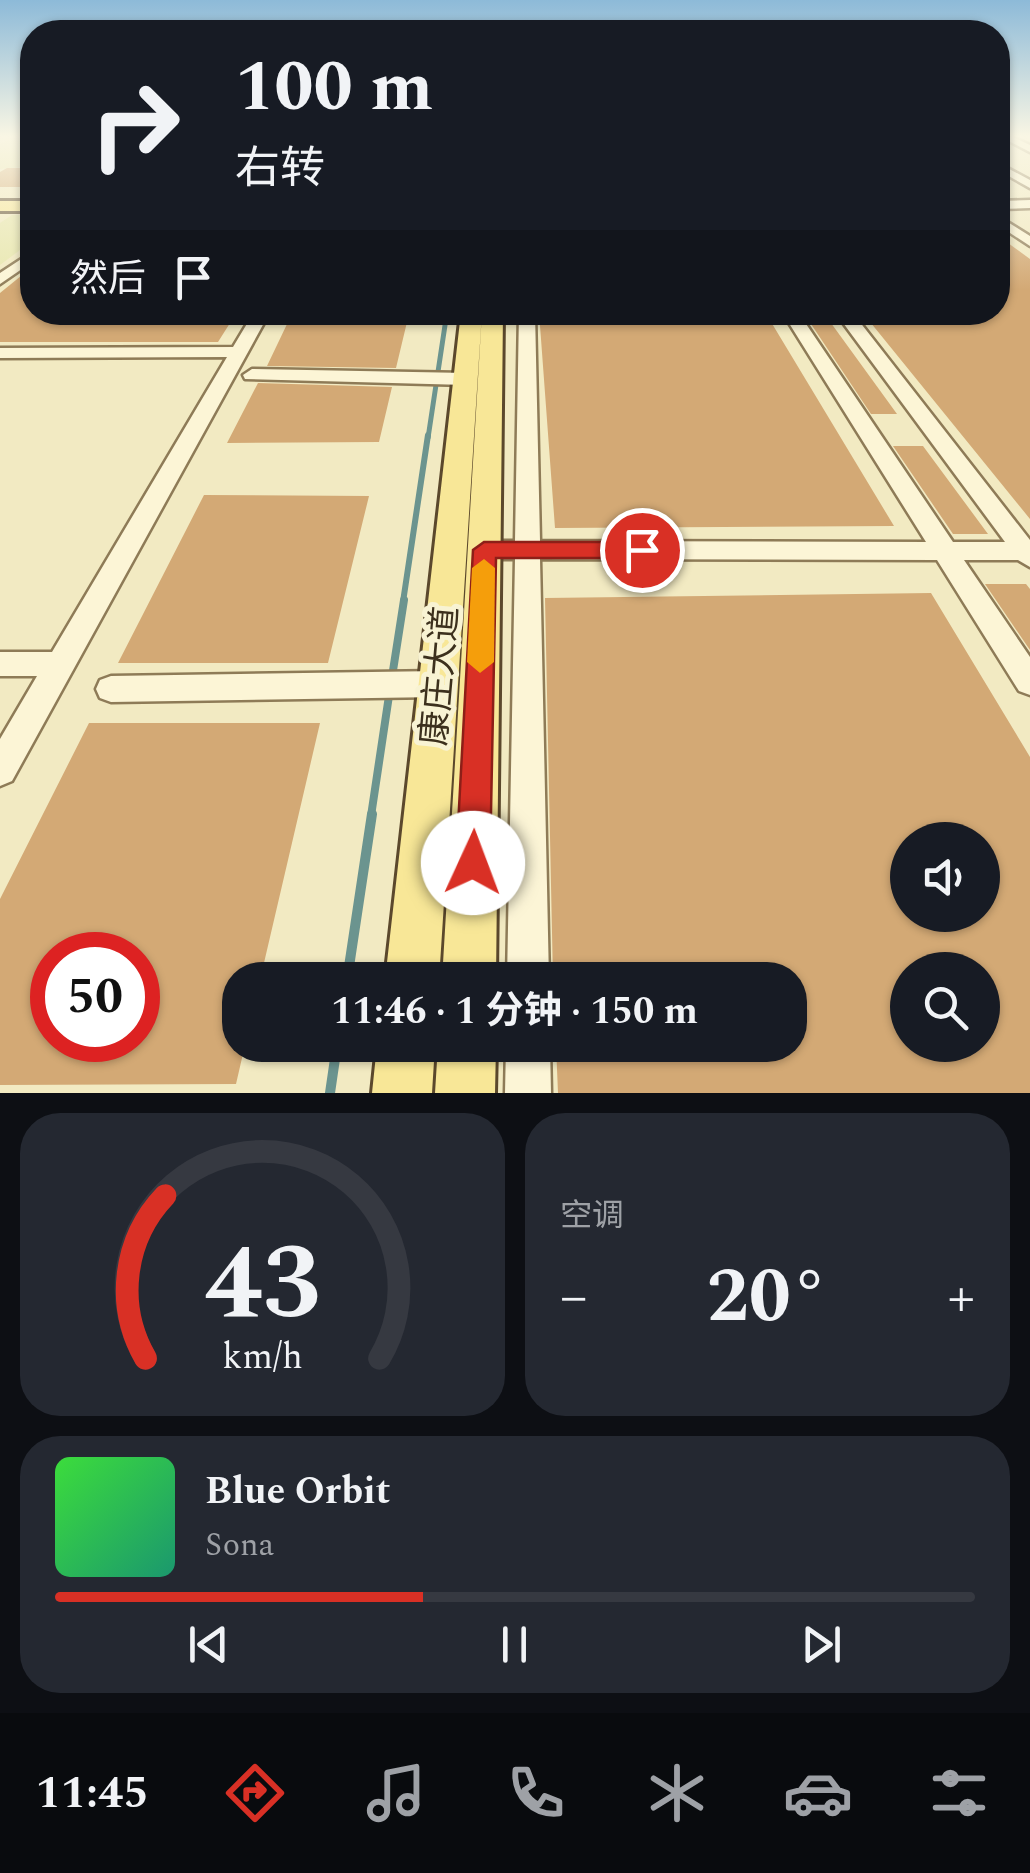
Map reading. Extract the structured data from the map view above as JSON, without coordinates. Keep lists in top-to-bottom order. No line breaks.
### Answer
{"streets":{"main road":["康庄大道"]},"page":{"turn":["100 m","右转"],"then":"然后","limit":"50","trip":"11:46 · 1 分钟 · 150 m","tile":"空调","heat":["−","20°","+"],"song":["Blue Orbit","Sona"],"tabs":"11:45","gauge":["43","km/h"]}}
